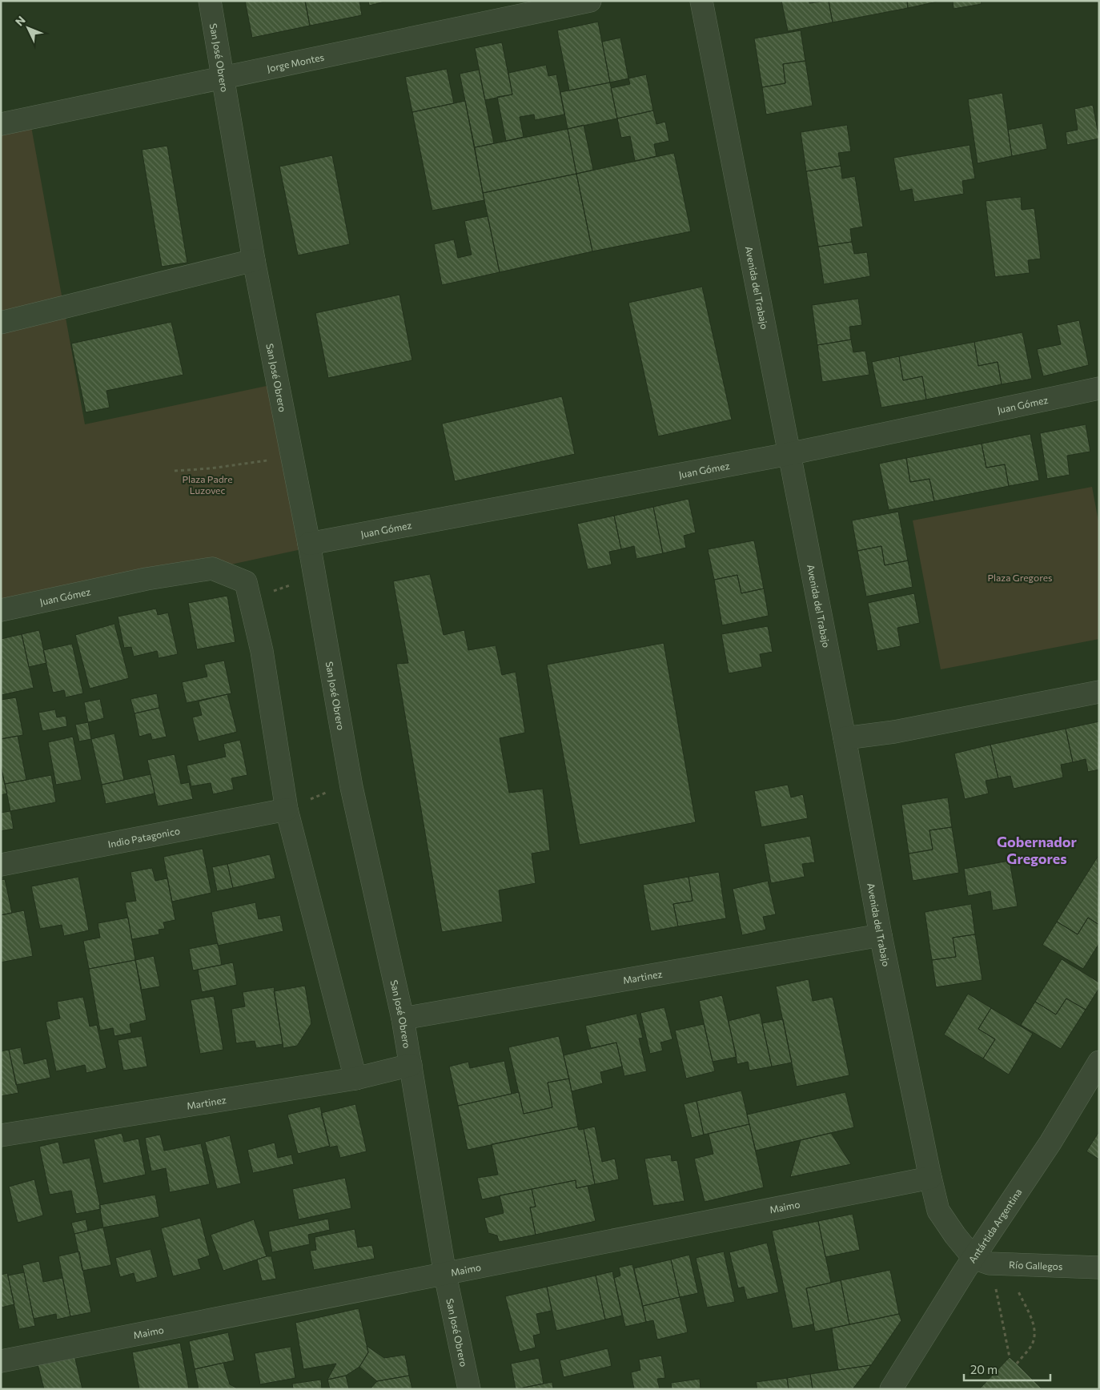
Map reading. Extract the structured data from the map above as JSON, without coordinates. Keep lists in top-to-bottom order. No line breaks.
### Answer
{"streets":{"street":["San José Obrero","Jorge Montes","Avenida del Trabajo","Juan Gómez","Indio Patagonico","Martinez","Maimo","Antártida Argentina","Río Gallegos"]},"crossings":[["San José Obrero","Jorge Montes"],["San José Obrero","Juan Gómez"],["San José Obrero","Martinez"],["San José Obrero","Maimo"],["Avenida del Trabajo","Juan Gómez"],["Avenida del Trabajo","Martinez"],["Avenida del Trabajo","Maimo"],["Avenida del Trabajo","Antártida Argentina"],["Avenida del Trabajo","Río Gallegos"],["Antártida Argentina","Río Gallegos"]],"districts":["Gobernador Gregores"],"parks":["Plaza Padre Luzovec","Plaza Gregores"],"scale_bar":"20 m","north":"top left"}
